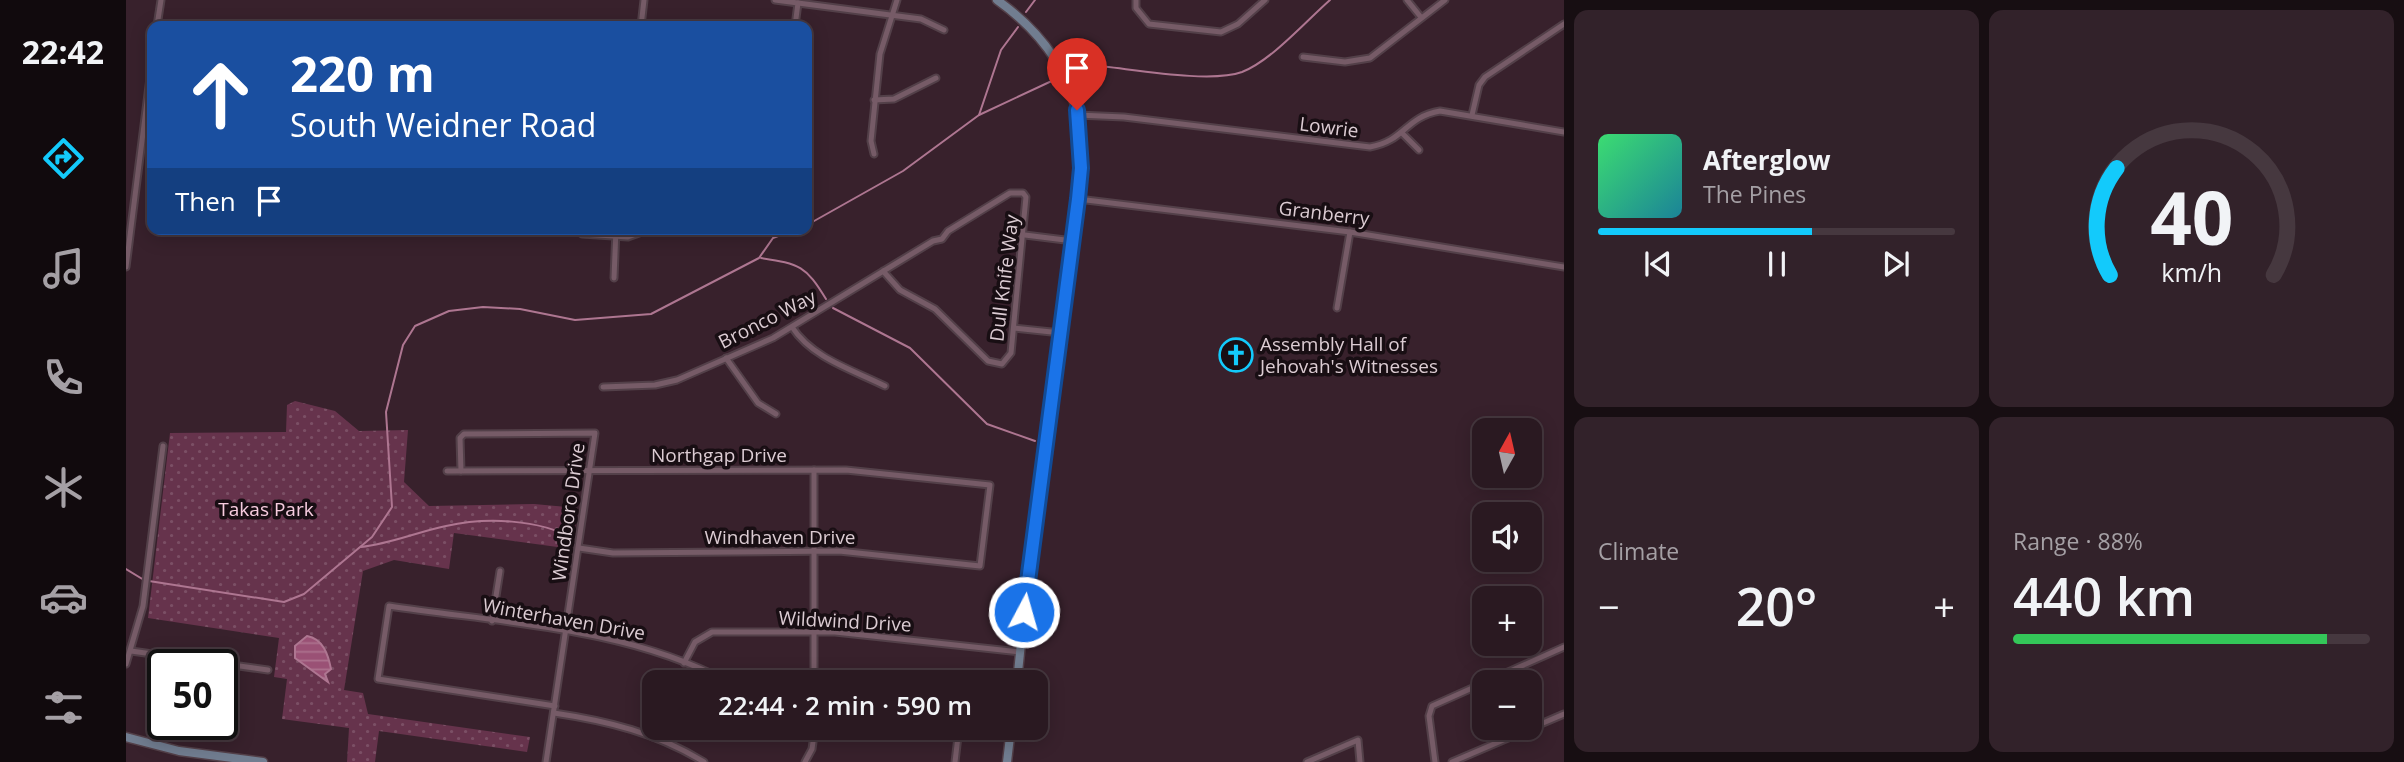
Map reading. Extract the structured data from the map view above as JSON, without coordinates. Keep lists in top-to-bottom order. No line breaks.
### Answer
{"streets":{"street":["Lowrie","Granberry","Dull Knife Way","Bronco Way","Northgap Drive","Windboro Drive","Windhaven Drive","Winterhaven Drive","Wildwind Drive"]},"crossings":[["Dull Knife Way","Bronco Way"],["Northgap Drive","Windboro Drive"],["Northgap Drive","Windhaven Drive"],["Windboro Drive","Windhaven Drive"],["Windboro Drive","Winterhaven Drive"],["Winterhaven Drive","Wildwind Drive"]],"parks":["Takas Park"],"places":{"church":["Assembly Hall of Jehovah's Witnesses"]},"north":"top","page":{"tabs":"22:42","turn":["220 m","South Weidner Road"],"song":["Afterglow","The Pines"],"then":"Then","tile":["Climate",["Range · 88%","440 km"]],"map_buttons":["+","−"],"heat":["−","20°","+"],"limit":"50","trip":"22:44 · 2 min · 590 m","gauge":["40","km/h"]}}
